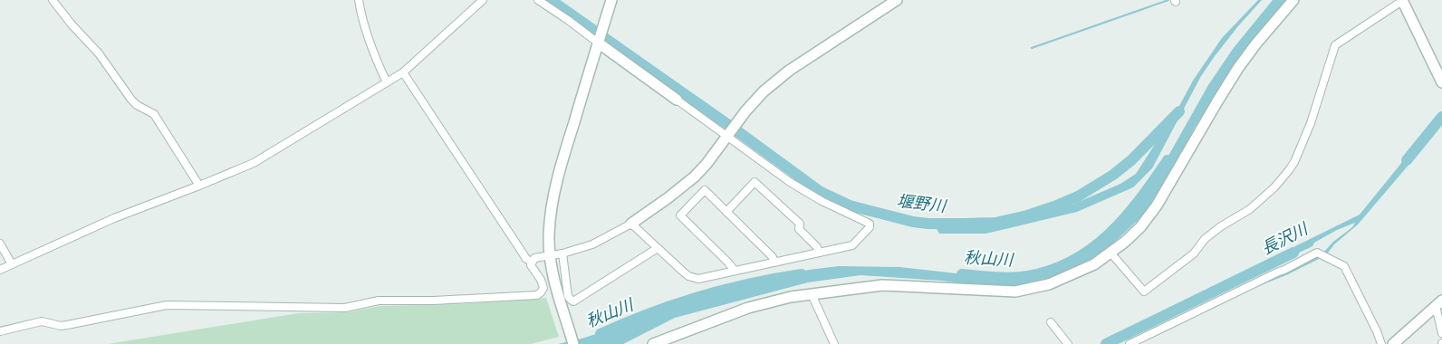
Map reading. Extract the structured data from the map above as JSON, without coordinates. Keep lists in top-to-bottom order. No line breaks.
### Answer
{"water":["堰野川","長沢川","秋山川"]}
